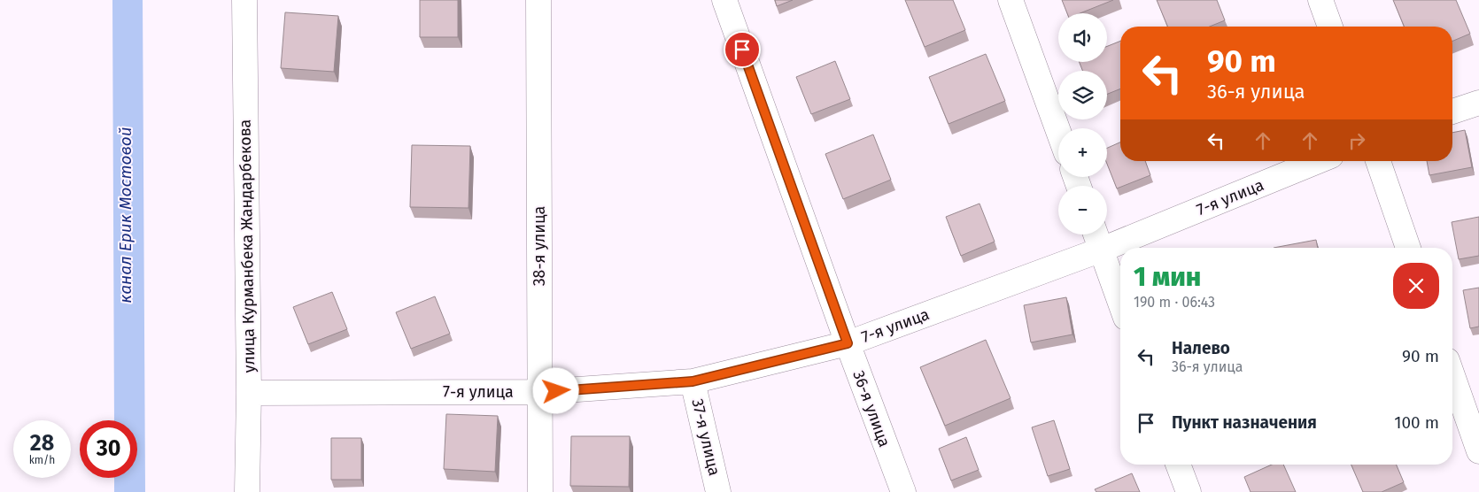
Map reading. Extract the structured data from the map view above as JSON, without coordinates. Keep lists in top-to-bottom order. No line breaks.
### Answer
{"streets":{"street":["7-я улица","улица Курманбека Жандарбекова","38-я улица","36-я улица","37-я улица"]},"crossings":[["7-я улица","улица Курманбека Жандарбекова"],["7-я улица","38-я улица"],["7-я улица","36-я улица"],["7-я улица","37-я улица"]],"water":["канал Ерик Мостовой"],"page":{"map_buttons":["+","−"],"turn":["90 m","36-я улица"],"heading":["1 мин","190 m · 06:43"],"list":[{"name":"Налево","note":"36-я улица","value":"90 m"},{"name":"Пункт назначения","value":"100 m"}],"speed":"28 km/h","limit":"30"}}
